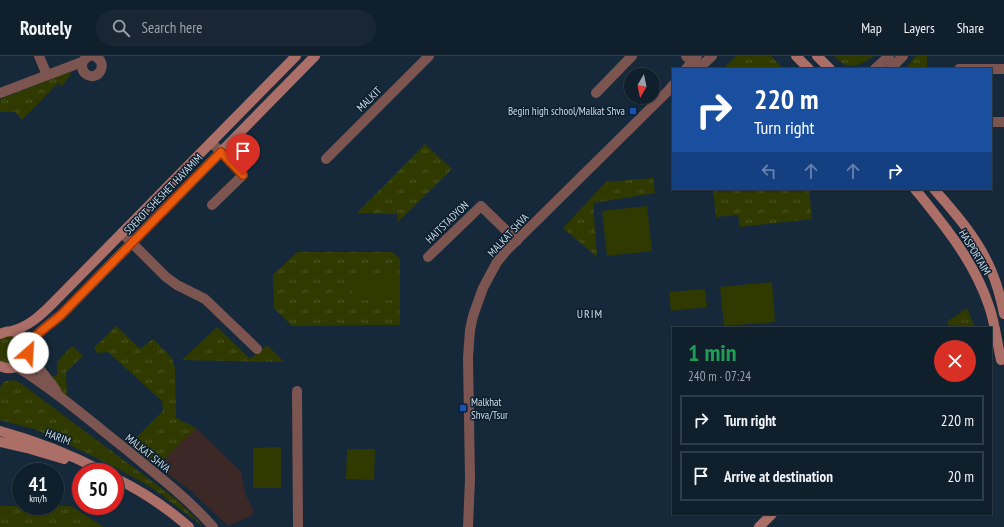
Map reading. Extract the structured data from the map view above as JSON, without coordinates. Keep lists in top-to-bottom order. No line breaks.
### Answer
{"streets":{"main road":["SDEROT SHESHET HAYAMIM","HASPORTAIM","HARIM"],"street":["MALKIT","HAITSTADYON","MALKAT SHVA"]},"crossings":[["SDEROT SHESHET HAYAMIM","MALKAT SHVA"],["HAITSTADYON","MALKAT SHVA"]],"districts":["URIM"],"places":{"transit":["Begin high school/Malkat Shva","Malkhat Shva/Tsur"]},"north":"bottom","page":{"header":"Routely","search":"Search here","nav":["Map","Layers","Share"],"turn":["220 m","Turn right"],"heading":["1 min","240 m · 07:24"],"list":[{"name":"Turn right","value":"220 m"},{"name":"Arrive at destination","value":"20 m"}],"speed":"41 km/h","limit":"50"}}
